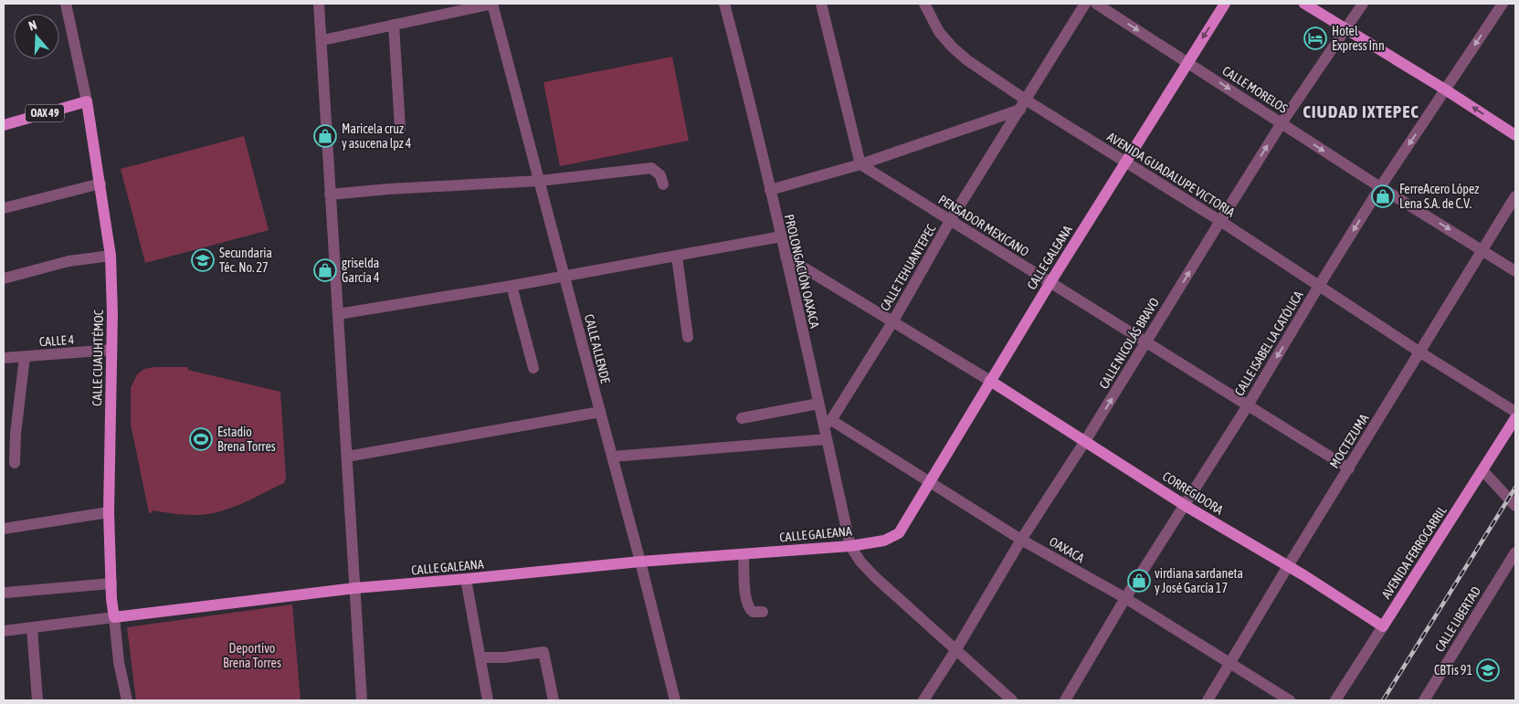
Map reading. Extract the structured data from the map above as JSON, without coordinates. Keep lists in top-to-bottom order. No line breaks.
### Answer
{"streets":{"main road":["OAX 49","CALLE GALEANA","CALLE CUAUHTÉMOC","CORREGIDORA","AVENIDA FERROCARRIL"],"street":["CALLE MORELOS","AVENIDA GUADALUPE VICTORIA","PENSADOR MEXICANO","CALLE TEHUANTEPEC","PROLONGACIÓN OAXACA","CALLE 4","CALLE NICOLÁS BRAVO","CALLE ISABEL LA CATÓLICA","CALLE ALLENDE","MOCTEZUMA","OAXACA","CALLE LIBERTAD"]},"crossings":[["CALLE MORELOS","CALLE GALEANA"],["CALLE MORELOS","CALLE NICOLÁS BRAVO"],["CALLE MORELOS","CALLE ISABEL LA CATÓLICA"],["CALLE MORELOS","MOCTEZUMA"],["OAX 49","CALLE CUAUHTÉMOC"],["AVENIDA GUADALUPE VICTORIA","CALLE GALEANA"],["AVENIDA GUADALUPE VICTORIA","CALLE TEHUANTEPEC"],["AVENIDA GUADALUPE VICTORIA","CALLE NICOLÁS BRAVO"],["AVENIDA GUADALUPE VICTORIA","CALLE ISABEL LA CATÓLICA"],["AVENIDA GUADALUPE VICTORIA","MOCTEZUMA"],["PENSADOR MEXICANO","CALLE GALEANA"],["PENSADOR MEXICANO","CALLE TEHUANTEPEC"],["PENSADOR MEXICANO","CALLE NICOLÁS BRAVO"],["PENSADOR MEXICANO","CALLE ISABEL LA CATÓLICA"],["PENSADOR MEXICANO","MOCTEZUMA"],["CALLE GALEANA","PROLONGACIÓN OAXACA"],["CALLE GALEANA","CALLE ALLENDE"],["CALLE GALEANA","CALLE CUAUHTÉMOC"],["CALLE GALEANA","CORREGIDORA"],["CALLE GALEANA","OAXACA"],["CALLE TEHUANTEPEC","PROLONGACIÓN OAXACA"],["CALLE TEHUANTEPEC","OAXACA"],["PROLONGACIÓN OAXACA","OAXACA"],["CALLE 4","CALLE CUAUHTÉMOC"],["CALLE NICOLÁS BRAVO","CORREGIDORA"],["CALLE NICOLÁS BRAVO","OAXACA"],["CALLE ISABEL LA CATÓLICA","CORREGIDORA"],["CALLE ISABEL LA CATÓLICA","OAXACA"],["MOCTEZUMA","CORREGIDORA"],["MOCTEZUMA","OAXACA"],["CORREGIDORA","AVENIDA FERROCARRIL"]],"one_way":["CALLE MORELOS","CALLE NICOLÁS BRAVO","CALLE ISABEL LA CATÓLICA"],"districts":["CIUDAD IXTEPEC"],"parks":["Deportivo Brena Torres"],"places":{"hotel":["Hotel Express Inn"],"shop":["Maricela cruz y asucena lpz 4","FerreAcero López Lena S.A. de C.V.","griselda García 4","virdiana sardaneta y José García 17"],"school or university":["Secundaria Téc. No. 27","CBTis 91"],"sports":["Estadio Brena Torres"]},"north":"top"}
